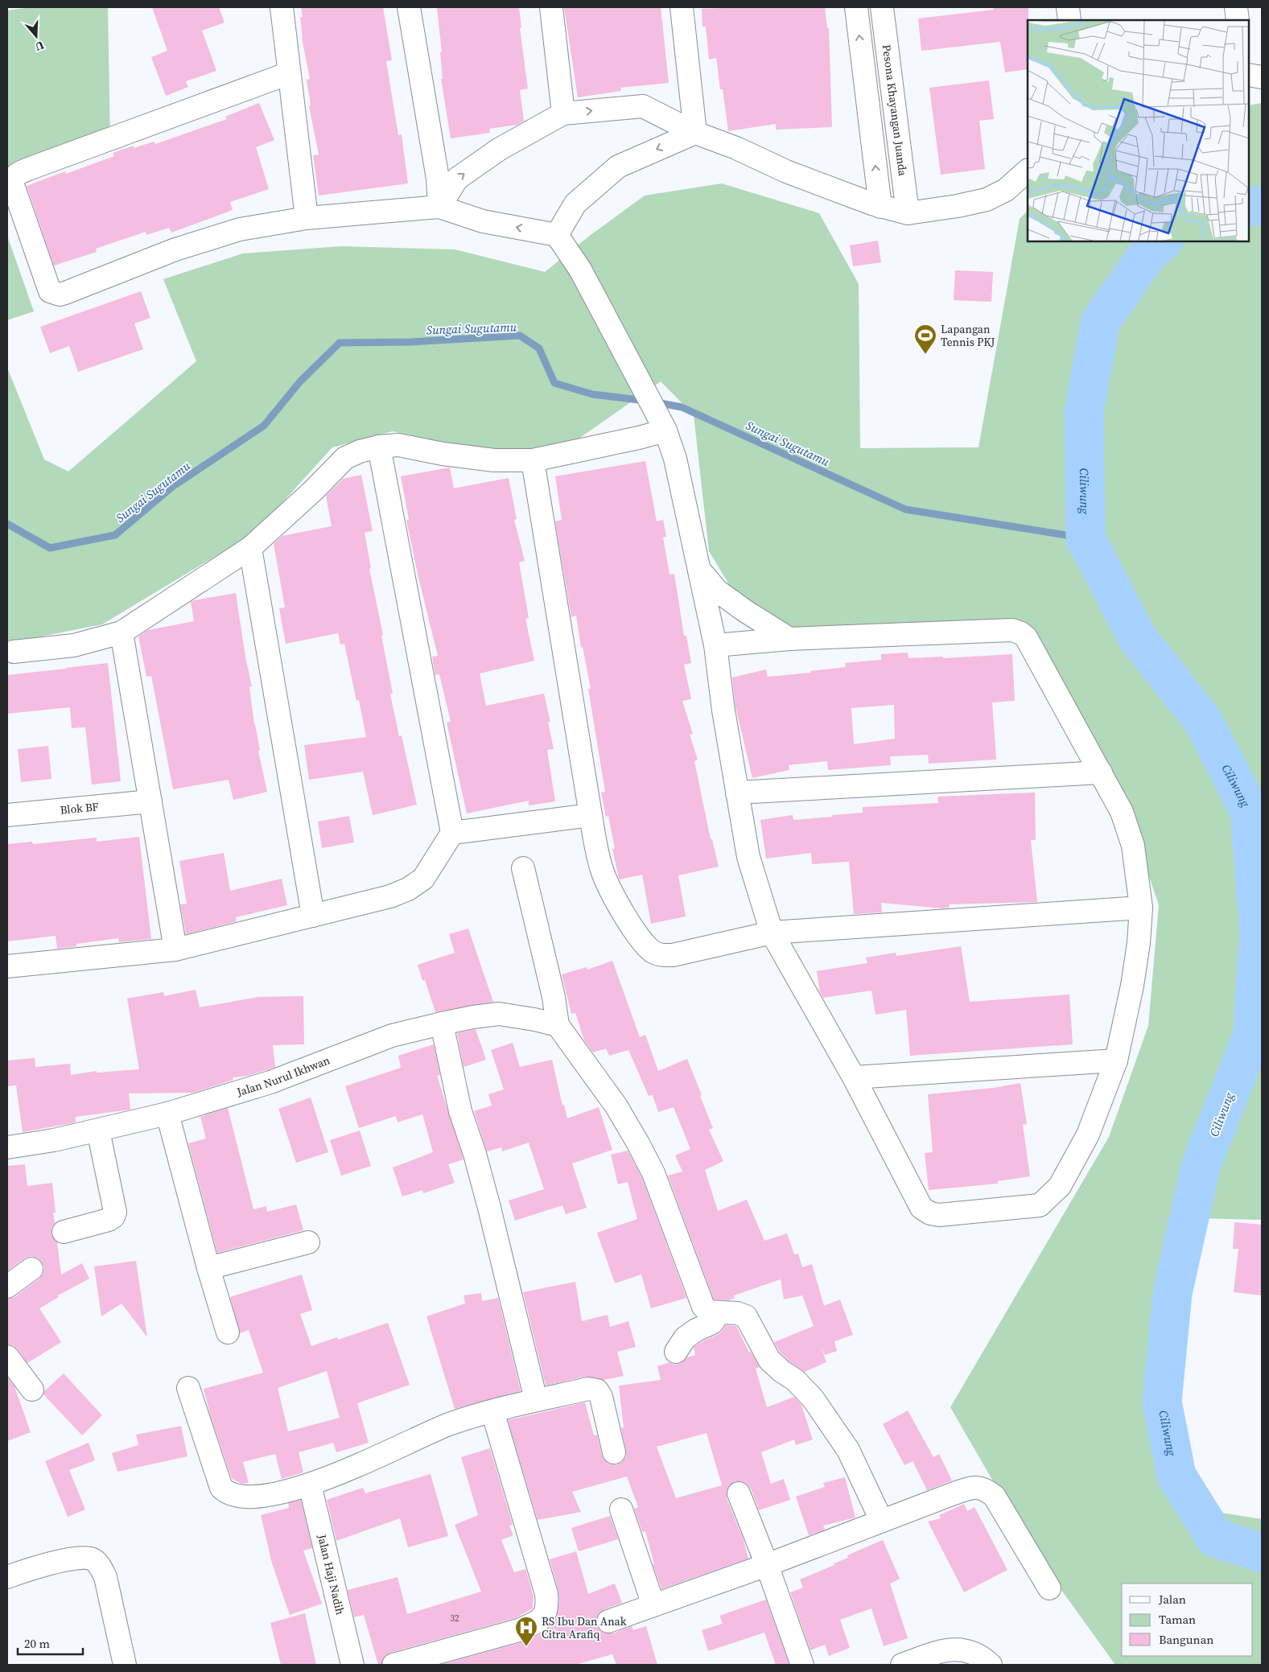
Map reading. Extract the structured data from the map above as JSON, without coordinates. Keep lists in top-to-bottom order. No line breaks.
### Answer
{"streets":{"street":["Pesona Khayangan Juanda","Blok BF","Jalan Nurul Ikhwan","Jalan Haji Nadih"]},"water":["Sungai Sugutamu","Ciliwung"],"places":{"sports":["Lapangan Tennis PKJ"],"hospital":["RS Ibu Dan Anak Citra Arafiq"]},"house_numbers":["32"],"legend":["Jalan","Taman","Bangunan"],"scale_bar":"20 m","north":"bottom"}
